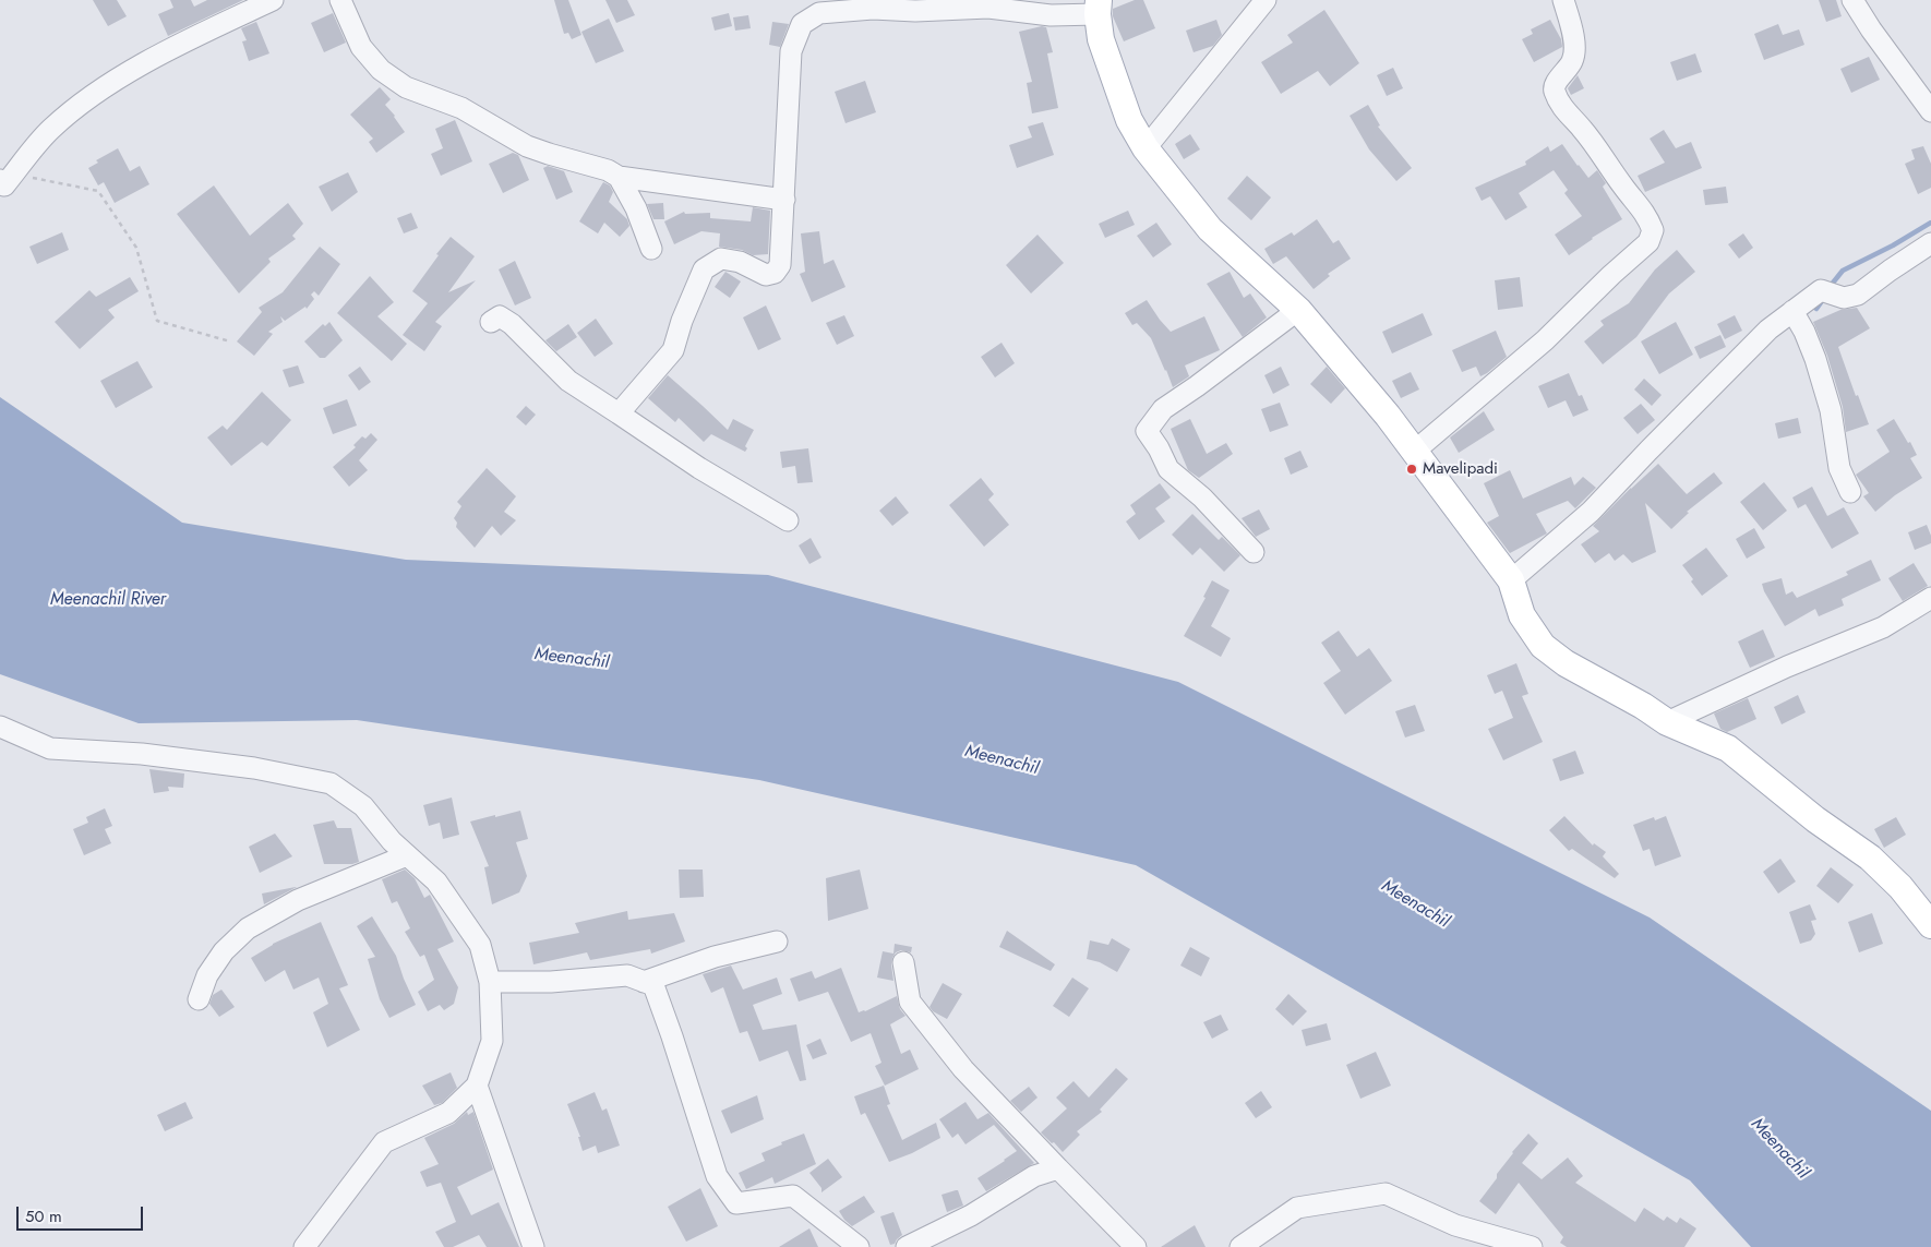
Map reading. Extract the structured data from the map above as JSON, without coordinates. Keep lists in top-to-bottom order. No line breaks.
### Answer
{"water":["Meenachil River","Meenachil"],"places":["Mavelipadi"],"scale_bar":"50 m"}
